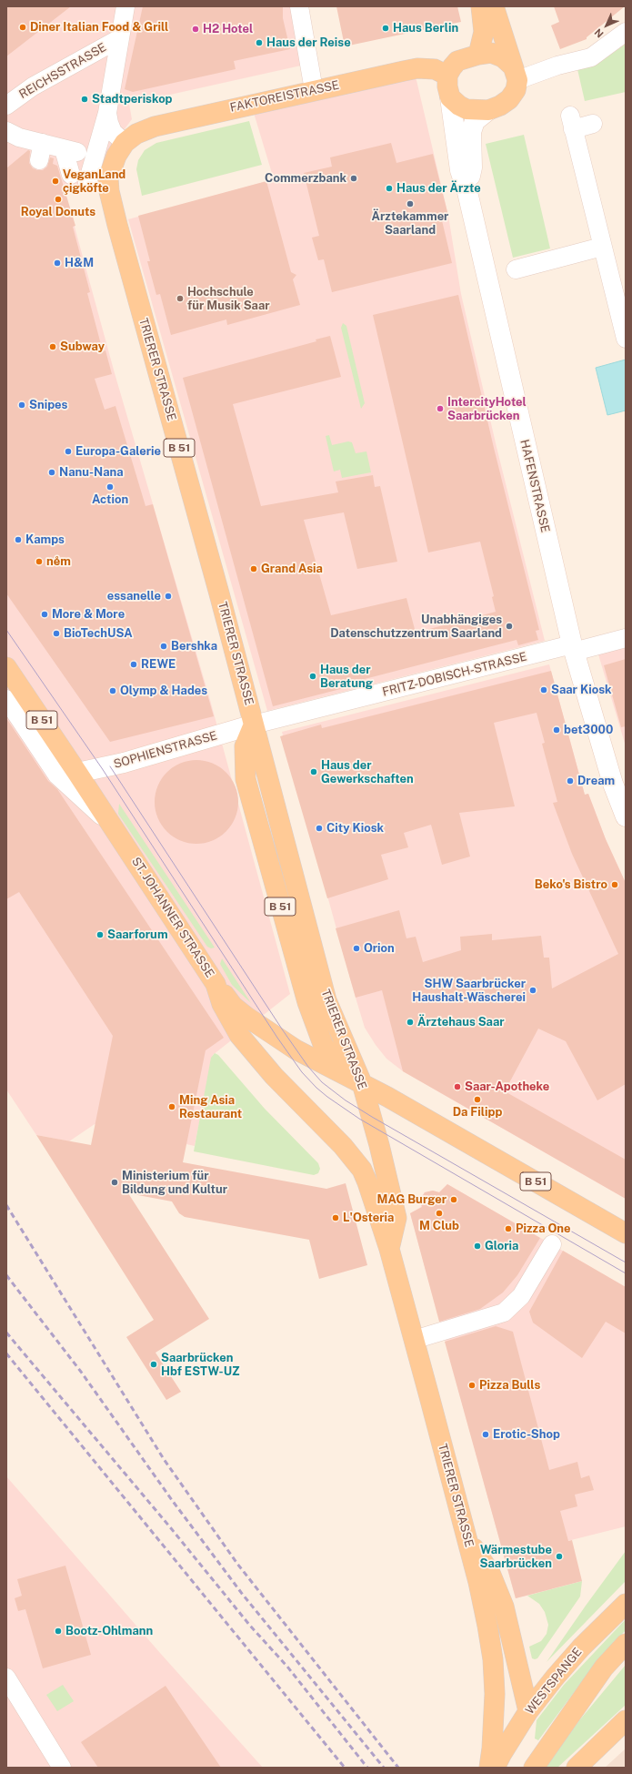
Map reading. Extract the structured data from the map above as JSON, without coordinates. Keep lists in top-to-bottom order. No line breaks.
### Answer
{"streets":{"main road":["FAKTOREISTRASSE","TRIERER STRASSE","B 51","ST. JOHANNER STRASSE","WESTSPANGE"],"street":["REICHSSTRASSE","HAFENSTRASSE","FRITZ-DOBISCH-STRASSE","SOPHIENSTRASSE"]},"crossings":[["FAKTOREISTRASSE","TRIERER STRASSE"],["FAKTOREISTRASSE","HAFENSTRASSE"],["TRIERER STRASSE","B 51"],["TRIERER STRASSE","FRITZ-DOBISCH-STRASSE"],["TRIERER STRASSE","SOPHIENSTRASSE"],["TRIERER STRASSE","ST. JOHANNER STRASSE"],["B 51","ST. JOHANNER STRASSE"],["HAFENSTRASSE","FRITZ-DOBISCH-STRASSE"],["FRITZ-DOBISCH-STRASSE","SOPHIENSTRASSE"],["SOPHIENSTRASSE","ST. JOHANNER STRASSE"]],"places":["Diner Italian Food & Grill","Haus Berlin","H2 Hotel","Haus der Reise","Stadtperiskop","Commerzbank","VeganLand çigköfte","Haus der Ärzte","Royal Donuts","Ärztekammer Saarland","H&M","Hochschule für Musik Saar","Subway","Snipes","IntercityHotel Saarbrücken","Europa-Galerie","Nanu-Nana","Action","Kamps","ne̊m","Grand Asia","essanelle","More & More","Unabhängiges Datenschutzzentrum Saarland","BioTechUSA","Bershka","REWE","Haus der Beratung","Saar Kiosk","Olymp & Hades","bet3000","Haus der Gewerkschaften","Dream","City Kiosk","Beko's Bistro","Saarforum","Orion","SHW Saarbrücker Haushalt-Wäscherei","Ärztehaus Saar","Saar-Apotheke","Da Filipp","Ming Asia Restaurant","Ministerium für Bildung und Kultur","MAG Burger","M Club","L'Osteria","Pizza One","Gloria","Saarbrücken Hbf ESTW-UZ","Pizza Bulls","Erotic-Shop","Wärmestube Saarbrücken","Bootz-Ohlmann"],"north":"bottom left"}
